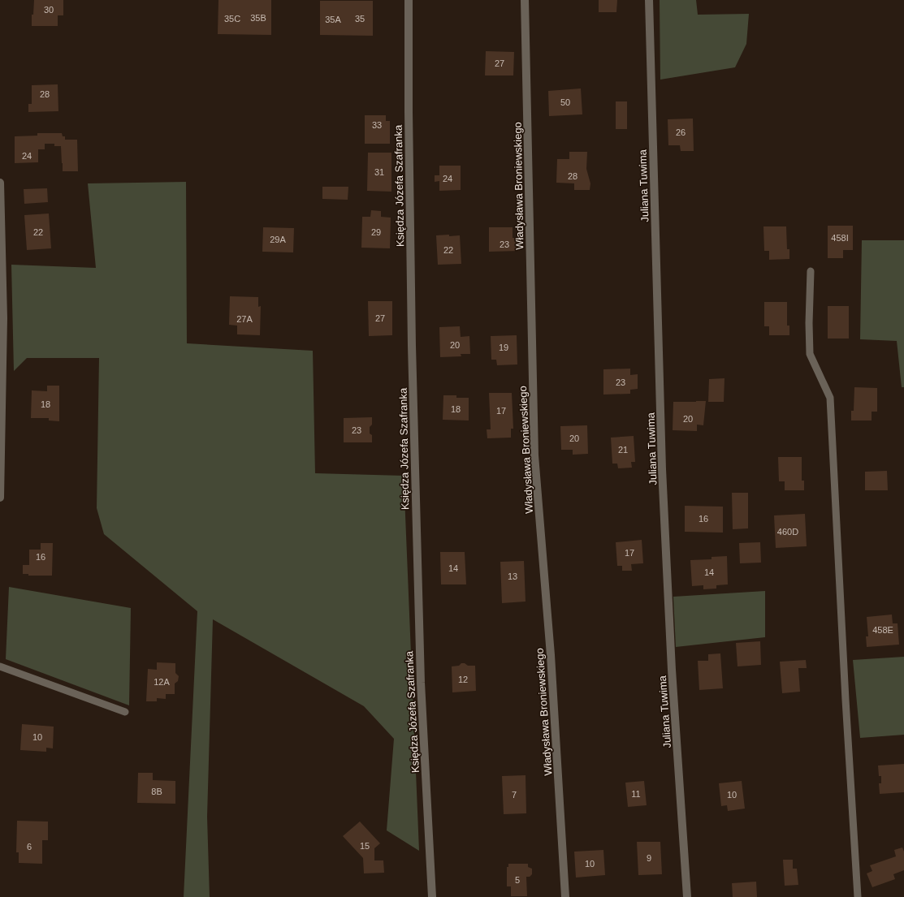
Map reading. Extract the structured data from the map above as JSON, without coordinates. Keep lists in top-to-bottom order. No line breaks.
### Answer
{"streets":{"street":["Księdza Józefa Szafranka","Władysława Broniewskiego","Juliana Tuwima"]},"house_numbers":["30","35B","35C","35","35A","27","28","50","33","26","24","31","28","24","22","29","458I","29A","23","22","27","27A","20","19","23","18","18","17","20","23","20","21","16","460D","17","16","14","14","13","458E","12","12A","10","8B","11","7","10","15","6","9","10","5"]}
